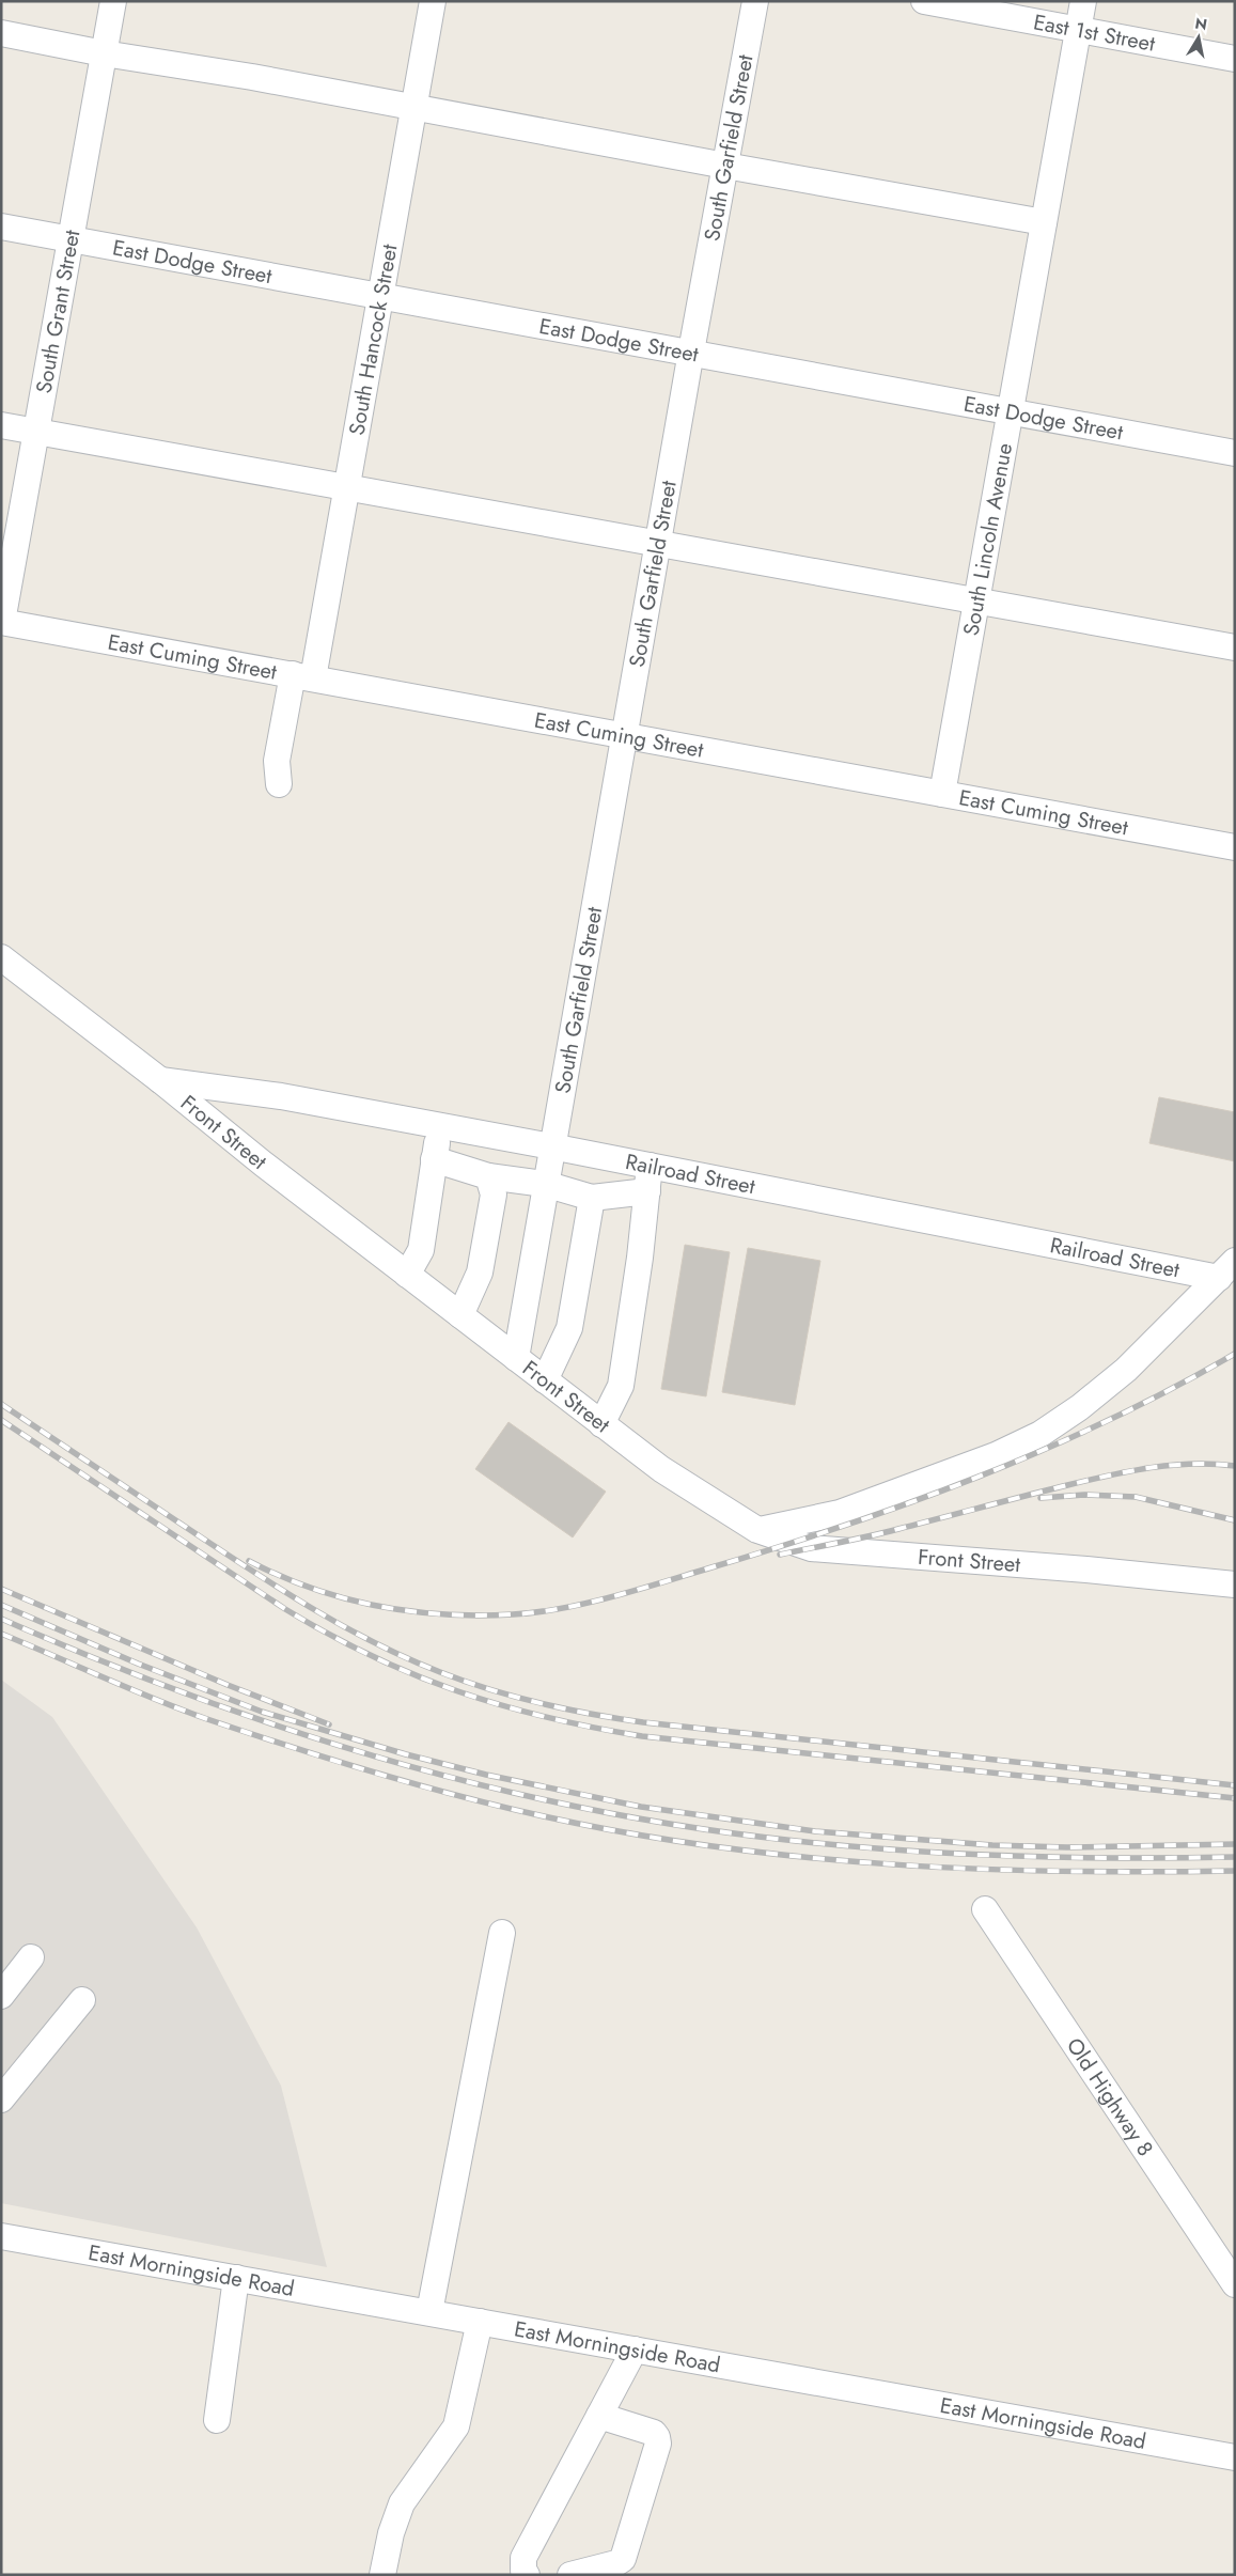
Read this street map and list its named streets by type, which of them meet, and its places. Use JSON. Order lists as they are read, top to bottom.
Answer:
{
  "streets": {
    "street": [
      "East 1st Street",
      "South Garfield Street",
      "East Dodge Street",
      "South Grant Street",
      "South Hancock Street",
      "South Lincoln Avenue",
      "East Cuming Street",
      "Front Street",
      "Railroad Street",
      "Old Highway 8",
      "East Morningside Road"
    ]
  },
  "crossings": [
    ["East 1st Street", "South Lincoln Avenue"],
    ["South Garfield Street", "East Dodge Street"],
    ["South Garfield Street", "East Cuming Street"],
    ["South Garfield Street", "Front Street"],
    ["South Garfield Street", "Railroad Street"],
    ["East Dodge Street", "South Grant Street"],
    ["East Dodge Street", "South Hancock Street"],
    ["East Dodge Street", "South Lincoln Avenue"],
    ["South Grant Street", "East Cuming Street"],
    ["South Hancock Street", "East Cuming Street"],
    ["South Lincoln Avenue", "East Cuming Street"],
    ["Front Street", "Railroad Street"]
  ],
  "north": "top"
}
